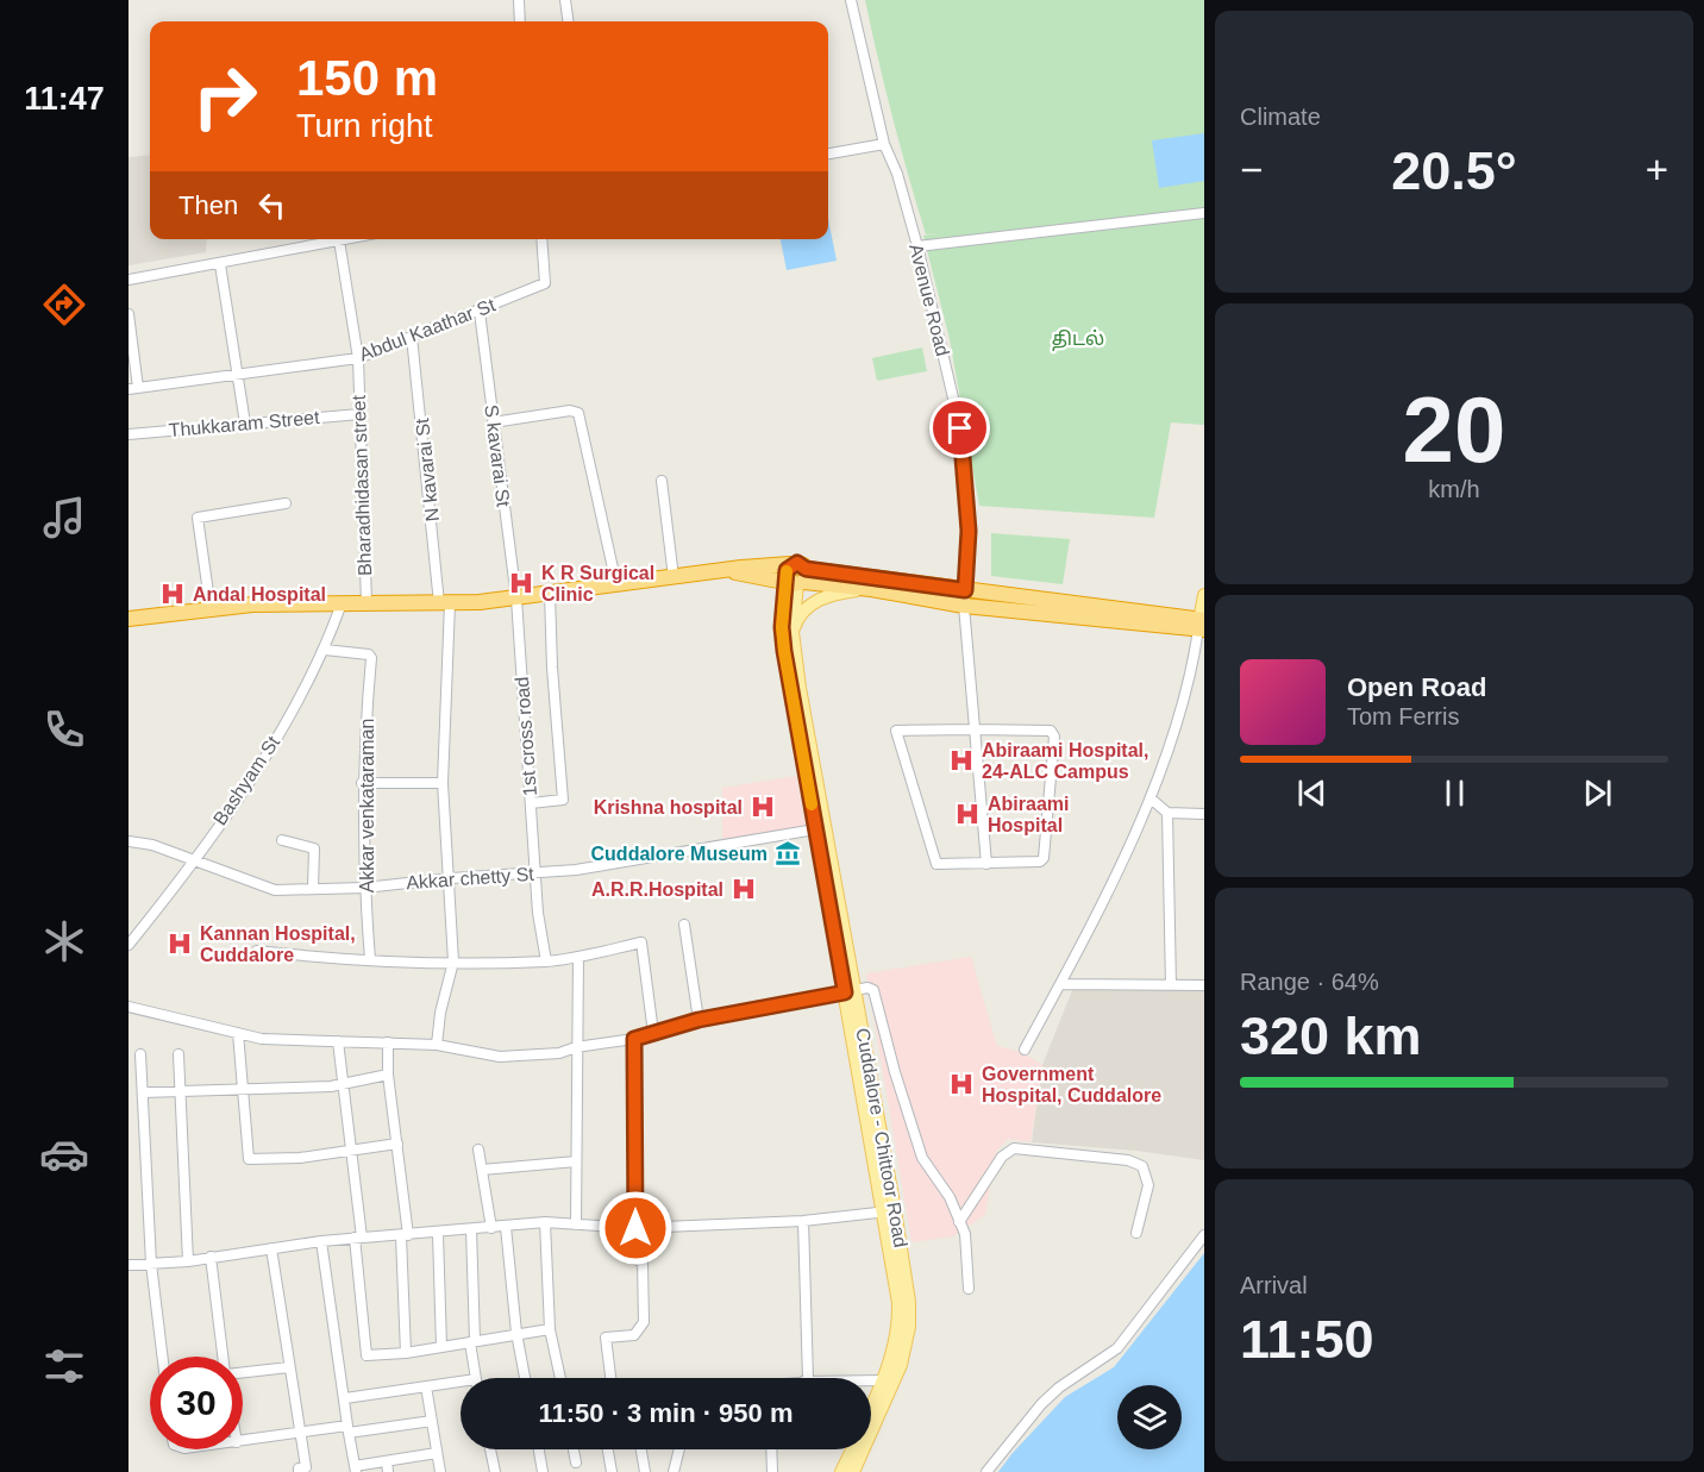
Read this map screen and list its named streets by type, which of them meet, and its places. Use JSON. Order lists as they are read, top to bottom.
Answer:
{
  "streets": {
    "main road": ["Cuddalore - Chittoor Road"],
    "street": [
      "Avenue Road",
      "Abdul Kaathar St",
      "Thukkaram Street",
      "S kavarai St",
      "N kavarai St",
      "Bharadhidasan street",
      "1st cross road",
      "Bashyam St",
      "Akkar venkataraman",
      "Akkar chetty St"
    ]
  },
  "crossings": [
    ["Abdul Kaathar St", "S kavarai St"],
    ["Abdul Kaathar St", "N kavarai St"],
    ["Abdul Kaathar St", "Bharadhidasan street"],
    ["Thukkaram Street", "Bharadhidasan street"],
    ["S kavarai St", "1st cross road"],
    ["N kavarai St", "Akkar chetty St"],
    ["1st cross road", "Akkar chetty St"],
    ["Bashyam St", "Akkar venkataraman"],
    ["Bashyam St", "Akkar chetty St"],
    ["Akkar venkataraman", "Akkar chetty St"],
    ["Akkar chetty St", "Cuddalore - Chittoor Road"]
  ],
  "parks": ["திடல்"],
  "places": {
    "hospital": [
      "K R Surgical Clinic",
      "Andal Hospital",
      "Abiraami Hospital, 24-ALC Campus",
      "Krishna hospital",
      "Abiraami Hospital",
      "A.R.R.Hospital",
      "Kannan Hospital, Cuddalore",
      "Government Hospital, Cuddalore"
    ],
    "museum": ["Cuddalore Museum"]
  },
  "page": {
    "tabs": "11:47",
    "tile": [
      "Climate",
      ["20", "km/h"],
      ["Range · 64%", "320 km"],
      ["Arrival", "11:50"]
    ],
    "turn": ["150 m", "Turn right"],
    "heat": ["−", "20.5°", "+"],
    "then": "Then",
    "song": ["Open Road", "Tom Ferris"],
    "limit": "30",
    "trip": "11:50 · 3 min · 950 m"
  }
}
